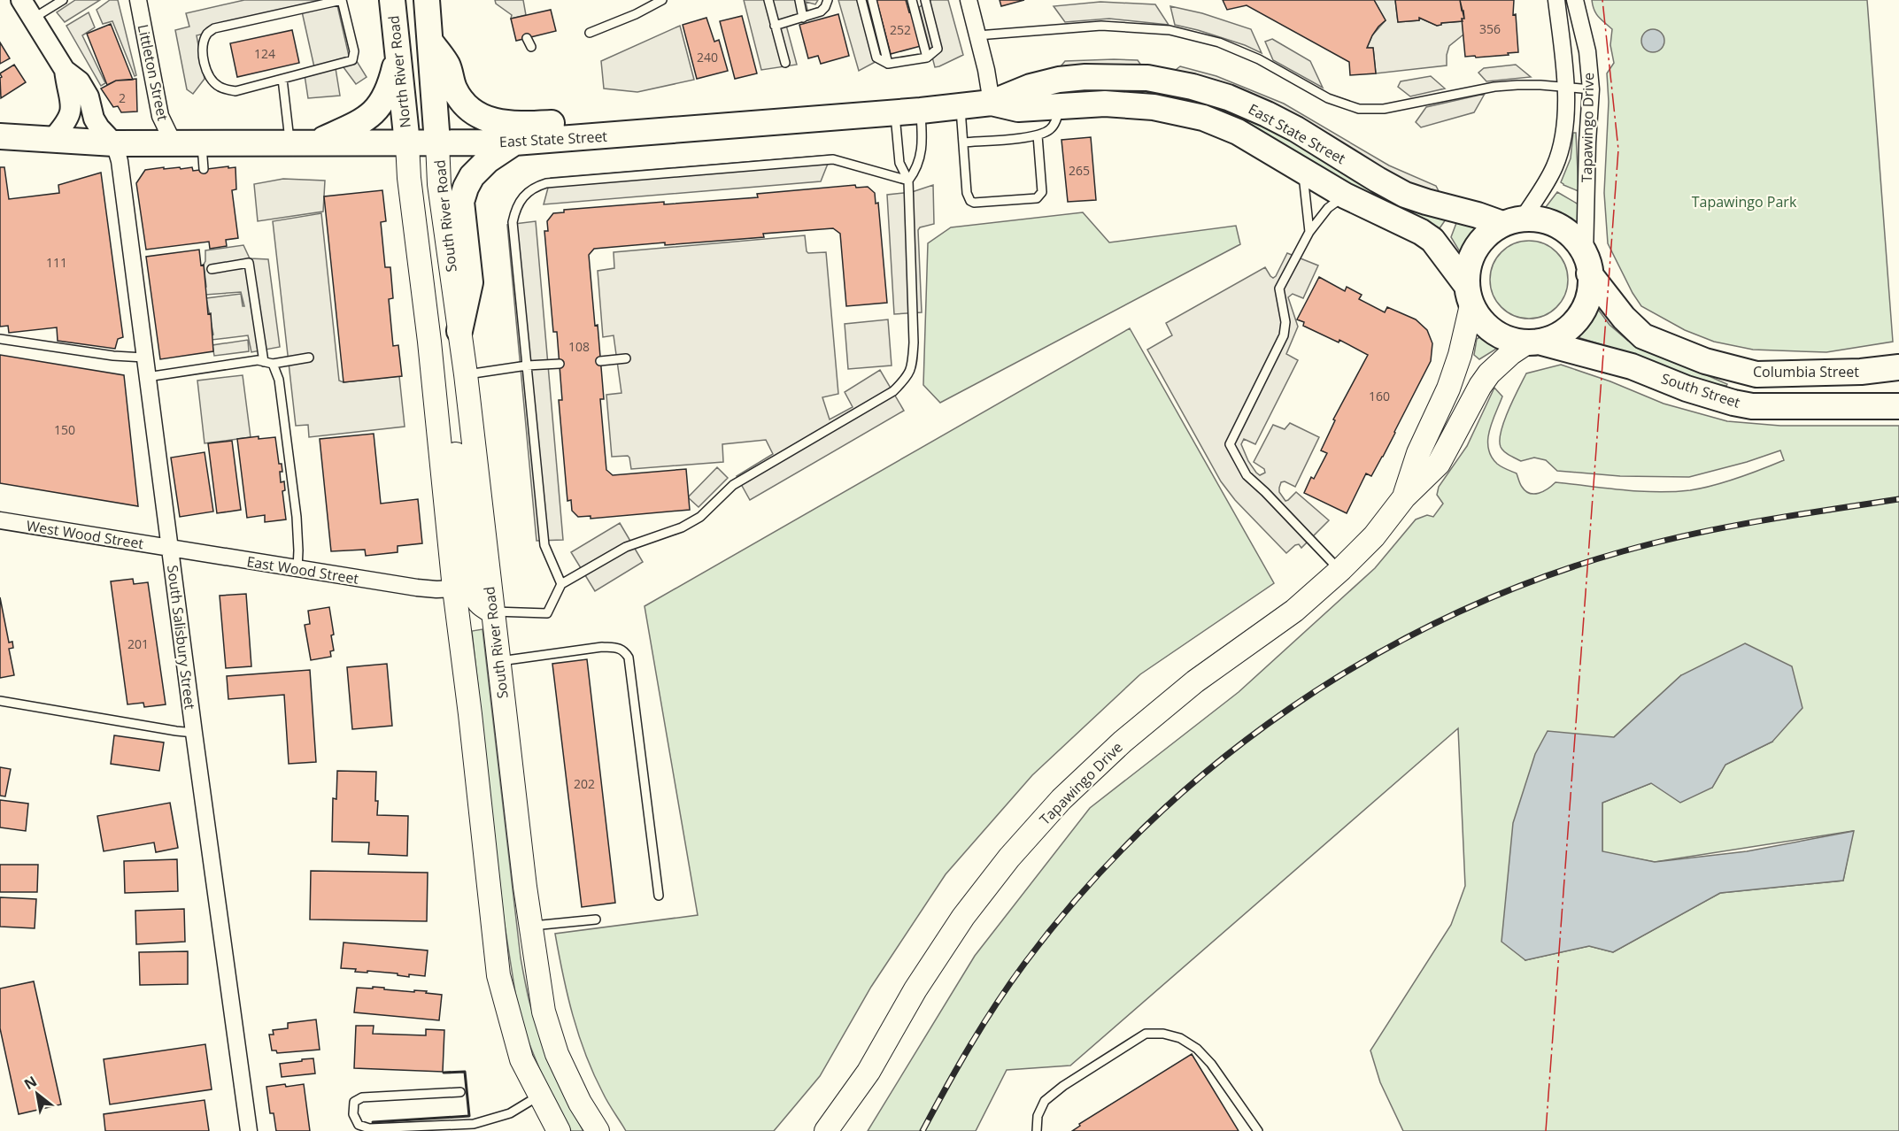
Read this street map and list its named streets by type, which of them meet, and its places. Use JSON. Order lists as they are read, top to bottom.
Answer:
{
  "streets": {
    "main road": [
      "North River Road",
      "Tapawingo Drive",
      "East State Street",
      "South River Road",
      "Columbia Street",
      "South Street"
    ],
    "street": [
      "Littleton Street",
      "West Wood Street",
      "East Wood Street",
      "South Salisbury Street"
    ]
  },
  "crossings": [
    ["North River Road", "East State Street"],
    ["North River Road", "South River Road"],
    ["Littleton Street", "East State Street"],
    ["Tapawingo Drive", "East State Street"],
    ["Tapawingo Drive", "Columbia Street"],
    ["Tapawingo Drive", "South Street"],
    ["East State Street", "South River Road"],
    ["East State Street", "Columbia Street"],
    ["East State Street", "South Street"],
    ["East State Street", "South Salisbury Street"],
    ["South River Road", "East Wood Street"],
    ["Columbia Street", "South Street"],
    ["West Wood Street", "East Wood Street"],
    ["West Wood Street", "South Salisbury Street"],
    ["East Wood Street", "South Salisbury Street"]
  ],
  "parks": ["Tapawingo Park"],
  "house_numbers": [
    "356",
    "252",
    "124",
    "240",
    "2",
    "265",
    "111",
    "108",
    "160",
    "150",
    "201",
    "202"
  ],
  "north": "top left"
}
